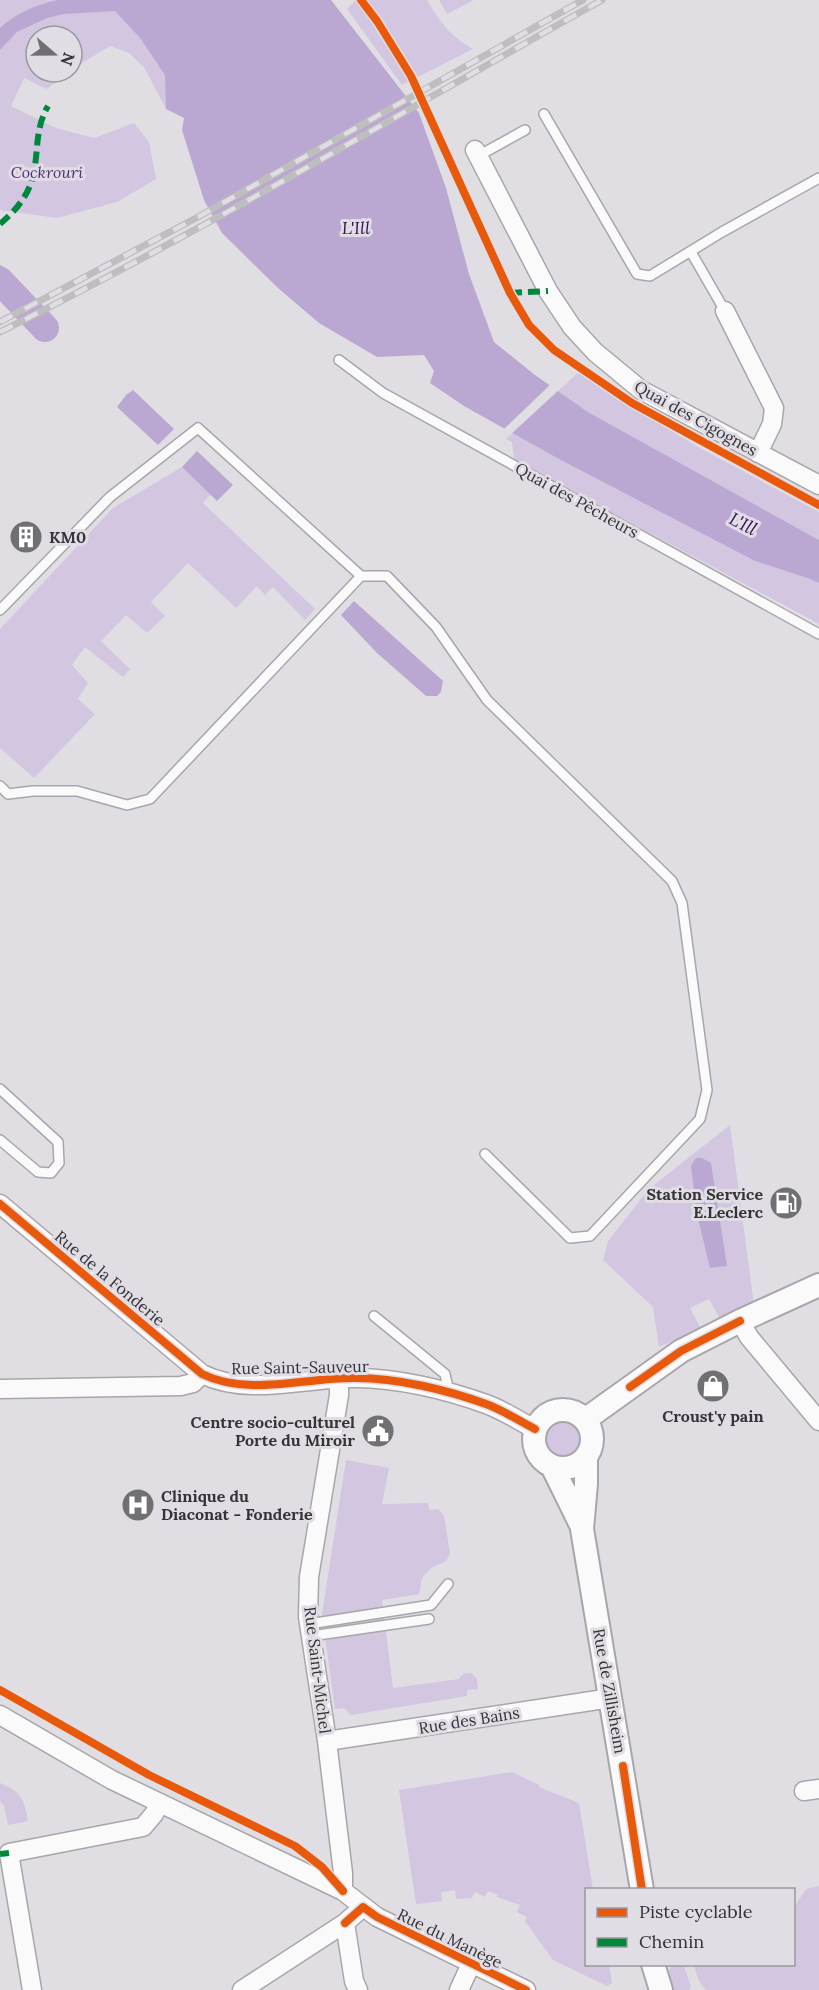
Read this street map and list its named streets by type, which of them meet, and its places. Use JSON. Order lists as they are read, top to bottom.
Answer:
{
  "streets": {
    "street": [
      "Quai des Cigognes",
      "Rue de la Fonderie",
      "Rue Saint-Sauveur",
      "Rue Saint-Michel",
      "Rue de Zillisheim",
      "Rue des Bains",
      "Rue du Manège"
    ],
    "lane": ["Quai des Pêcheurs"]
  },
  "crossings": [
    ["Rue de la Fonderie", "Rue Saint-Sauveur"],
    ["Rue Saint-Sauveur", "Rue Saint-Michel"],
    ["Rue Saint-Sauveur", "Rue de Zillisheim"],
    ["Rue Saint-Michel", "Rue des Bains"],
    ["Rue Saint-Michel", "Rue du Manège"],
    ["Rue de Zillisheim", "Rue des Bains"]
  ],
  "water": ["L'Ill"],
  "parks": ["Cockrouri"],
  "places": {
    "building": ["KM0"],
    "fuel station": ["Station Service E.Leclerc"],
    "shop": ["Croust'y pain"],
    "public building": ["Centre socio-culturel Porte du Miroir"],
    "hospital": ["Clinique du Diaconat - Fonderie"]
  },
  "legend": ["Piste cyclable", "Chemin"],
  "north": "right"
}
